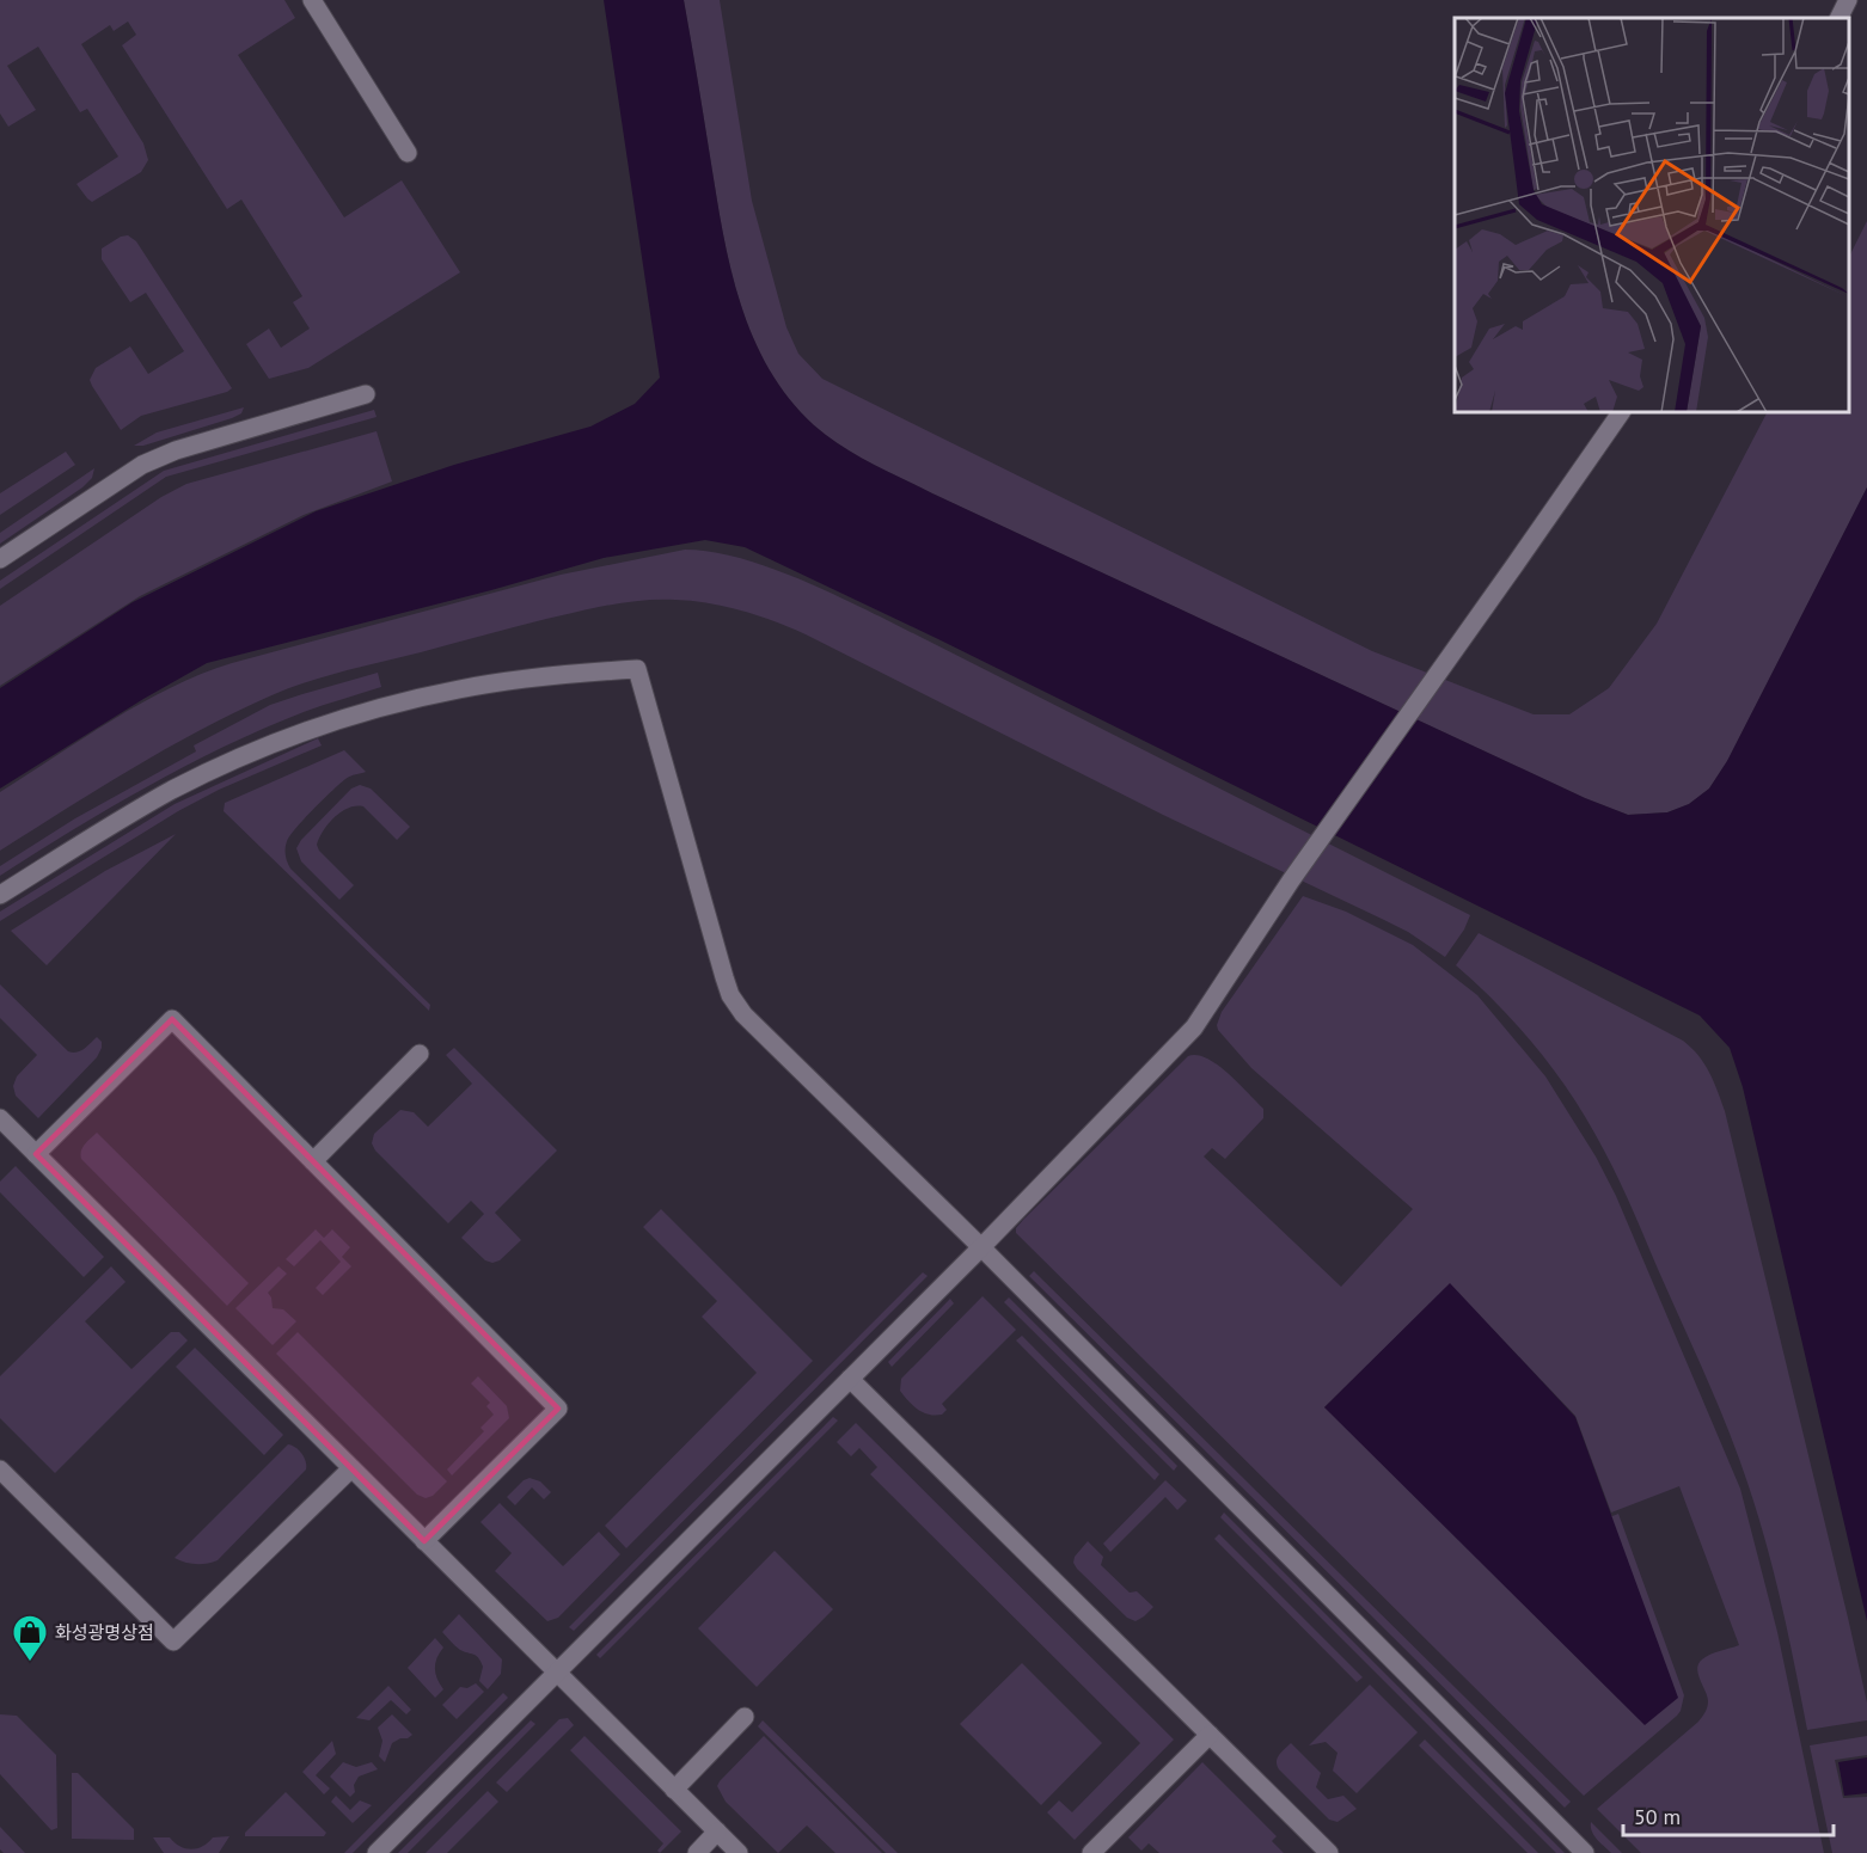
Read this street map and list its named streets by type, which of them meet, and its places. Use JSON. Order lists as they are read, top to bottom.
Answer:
{
  "places": {
    "shop": ["화성광명상점"]
  },
  "scale_bar": "50 m"
}
